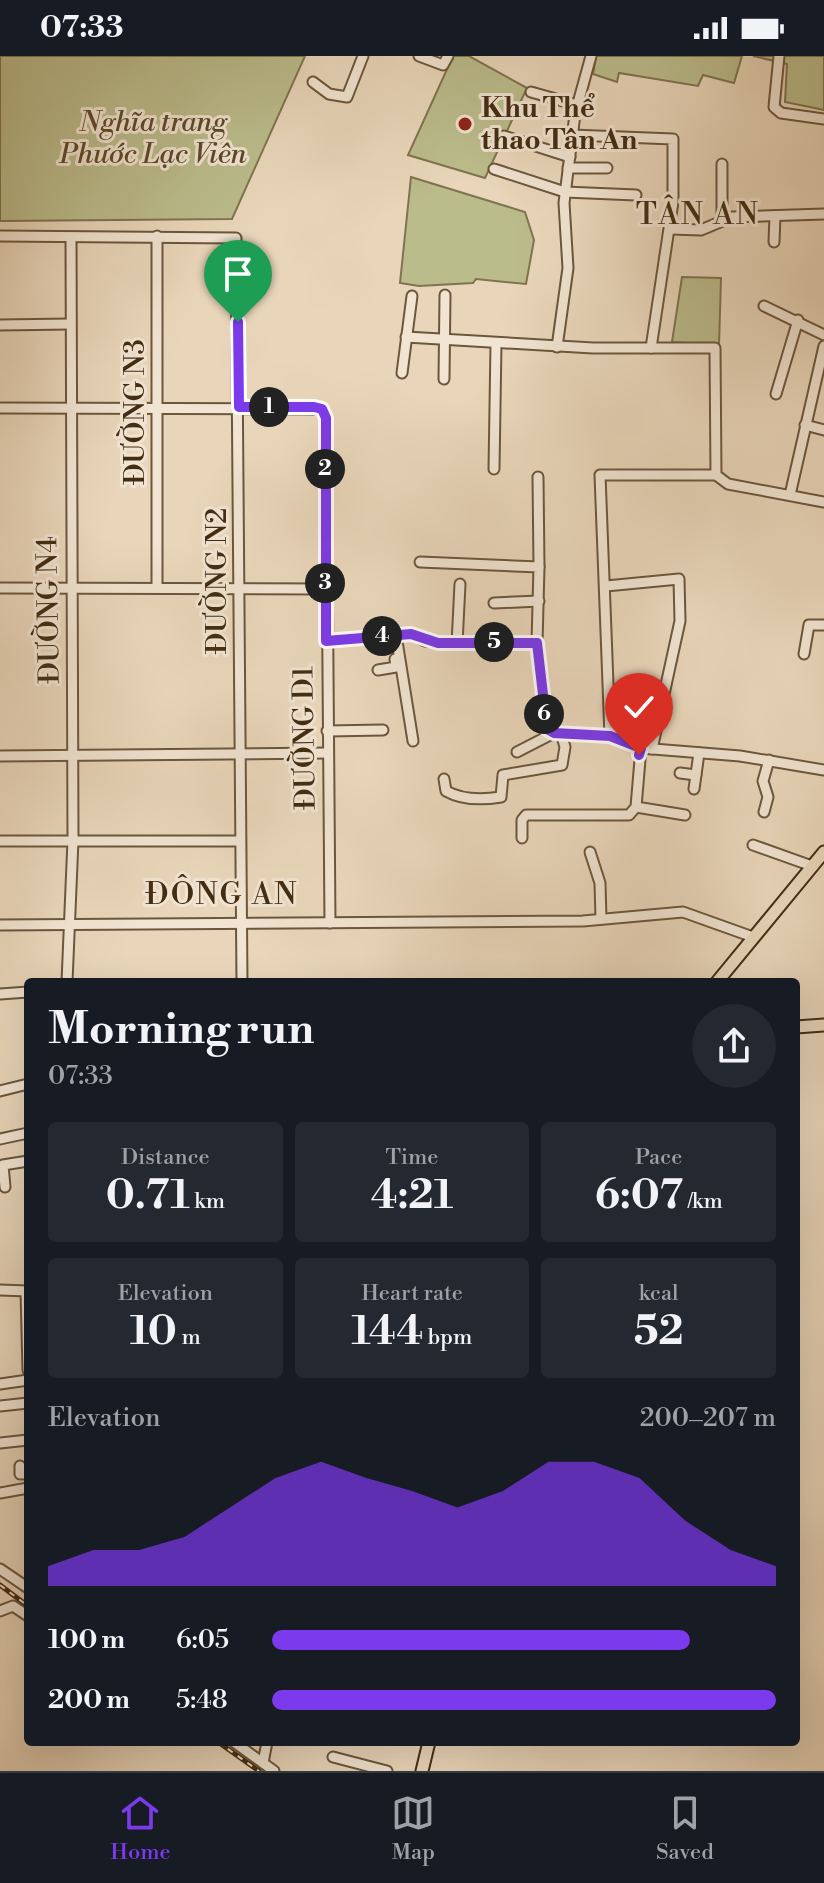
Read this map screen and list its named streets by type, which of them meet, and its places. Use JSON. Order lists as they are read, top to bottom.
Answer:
{
  "streets": {
    "street": [
      "ĐƯỜNG N3",
      "ĐƯỜNG N2",
      "ĐƯỜNG N4",
      "ĐƯỜNG D1"
    ]
  },
  "crossings": [
    ["ĐƯỜNG N3", "ĐƯỜNG N2"],
    ["ĐƯỜNG N2", "ĐƯỜNG D1"]
  ],
  "districts": ["TÂN AN", "ĐÔNG AN"],
  "parks": ["Nghĩa trang Phước Lạc Viên"],
  "places": ["Khu Thể thao Tân An"],
  "page": {
    "status": "07:33",
    "pins": [
      "1",
      "2",
      "3",
      "4",
      "5",
      "6"
    ],
    "heading": ["Morning run", "07:33"],
    "stats": [
      ["Distance", "0.71 km"],
      ["Time", "4:21"],
      ["Pace", "6:07 /km"],
      ["Elevation", "10 m"],
      ["Heart rate", "144 bpm"],
      ["kcal", "52"]
    ],
    "chart": ["Elevation", "200–207 m"],
    "list": [
      {
        "name": "100 m",
        "note": "6:05"
      },
      {
        "name": "200 m",
        "note": "5:48"
      }
    ],
    "tabs": ["Home", "Map", "Saved"]
  }
}
